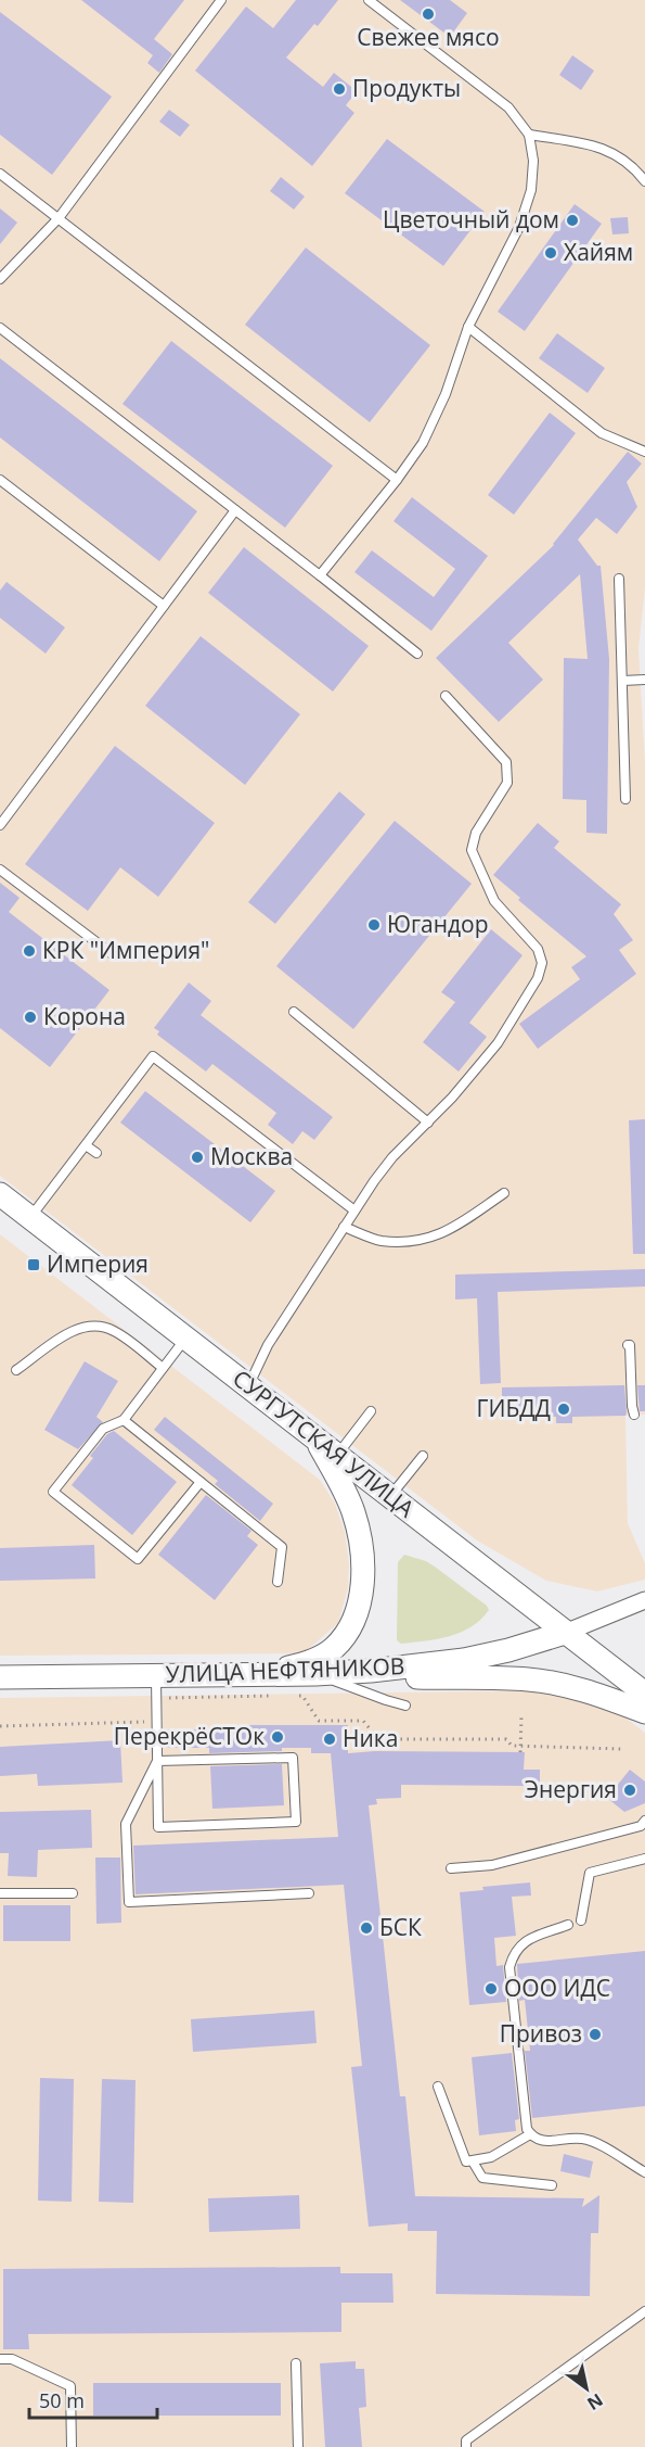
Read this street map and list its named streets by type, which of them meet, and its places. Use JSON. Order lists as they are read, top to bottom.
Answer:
{
  "streets": {
    "main road": ["СУРГУТСКАЯ УЛИЦА", "УЛИЦА НЕФТЯНИКОВ"]
  },
  "crossings": [
    ["СУРГУТСКАЯ УЛИЦА", "УЛИЦА НЕФТЯНИКОВ"]
  ],
  "places": {
    "other": [
      "Свежее мясо",
      "Продукты",
      "Цветочный дом",
      "Хайям",
      "Югандор",
      "КРК \"Империя\"",
      "Корона",
      "Москва",
      "ГИБДД",
      "ПерекрёСТОк",
      "Ника",
      "Энергия",
      "БСК",
      "ООО ИДС",
      "Привоз"
    ],
    "transit": ["Империя"]
  },
  "scale_bar": "50 m",
  "north": "bottom right"
}
